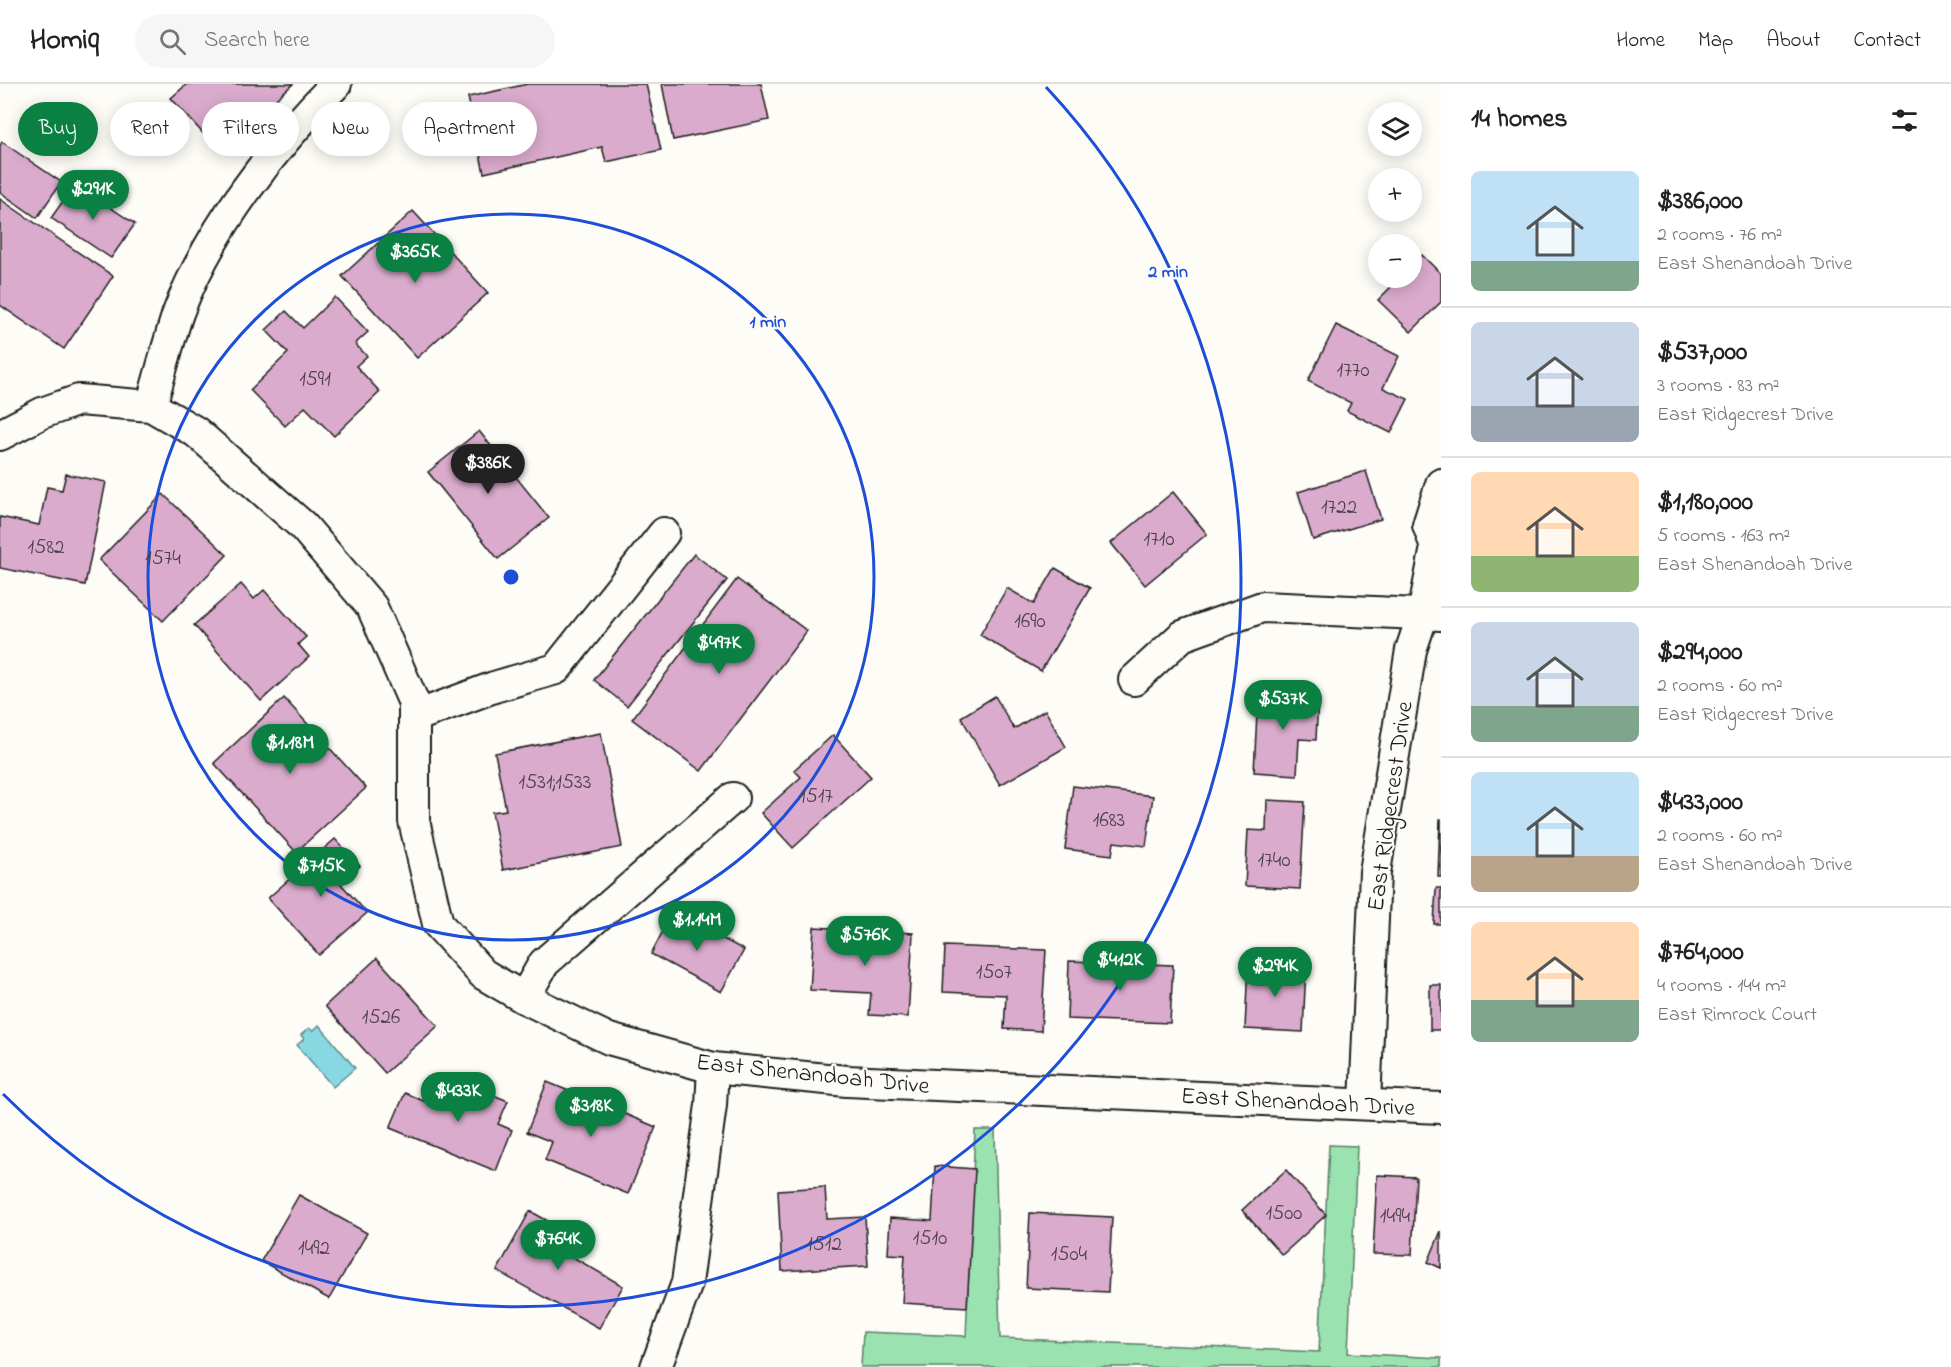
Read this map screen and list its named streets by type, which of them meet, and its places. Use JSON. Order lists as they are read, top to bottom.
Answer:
{
  "streets": {
    "street": ["East Ridgecrest Drive", "East Shenandoah Drive"]
  },
  "crossings": [
    ["East Ridgecrest Drive", "East Shenandoah Drive"]
  ],
  "house_numbers": [
    "1770",
    "1591",
    "1722",
    "1710",
    "1582",
    "1574",
    "1690",
    "1531;1533",
    "1517",
    "1683",
    "1740",
    "1507",
    "1526",
    "1500",
    "1494",
    "1510",
    "1512",
    "1492",
    "1504"
  ],
  "page": {
    "header": "Homiq",
    "search": "Search here",
    "nav": [
      "Home",
      "Map",
      "About",
      "Contact"
    ],
    "heading": "14 homes",
    "map_buttons": ["+", "−"],
    "chip": [
      "Buy",
      "Rent",
      "Filters",
      "New",
      "Apartment"
    ],
    "list": [
      {
        "name": "$386,000",
        "note": "2 rooms · 76 m² · East Shenandoah Drive"
      },
      {
        "name": "$537,000",
        "note": "3 rooms · 83 m² · East Ridgecrest Drive"
      },
      {
        "name": "$1,180,000",
        "note": "5 rooms · 163 m² · East Shenandoah Drive"
      },
      {
        "name": "$294,000",
        "note": "2 rooms · 60 m² · East Ridgecrest Drive"
      },
      {
        "name": "$433,000",
        "note": "2 rooms · 60 m² · East Shenandoah Drive"
      },
      {
        "name": "$764,000",
        "note": "4 rooms · 144 m² · East Rimrock Court"
      }
    ],
    "price": [
      "$291K",
      "$365K",
      "$386K",
      "$497K",
      "$537K",
      "$1.18M",
      "$715K",
      "$1.14M",
      "$576K",
      "$412K",
      "$294K",
      "$433K",
      "$318K",
      "$764K"
    ]
  },
  "rings": ["2 min", "1 min"]
}
